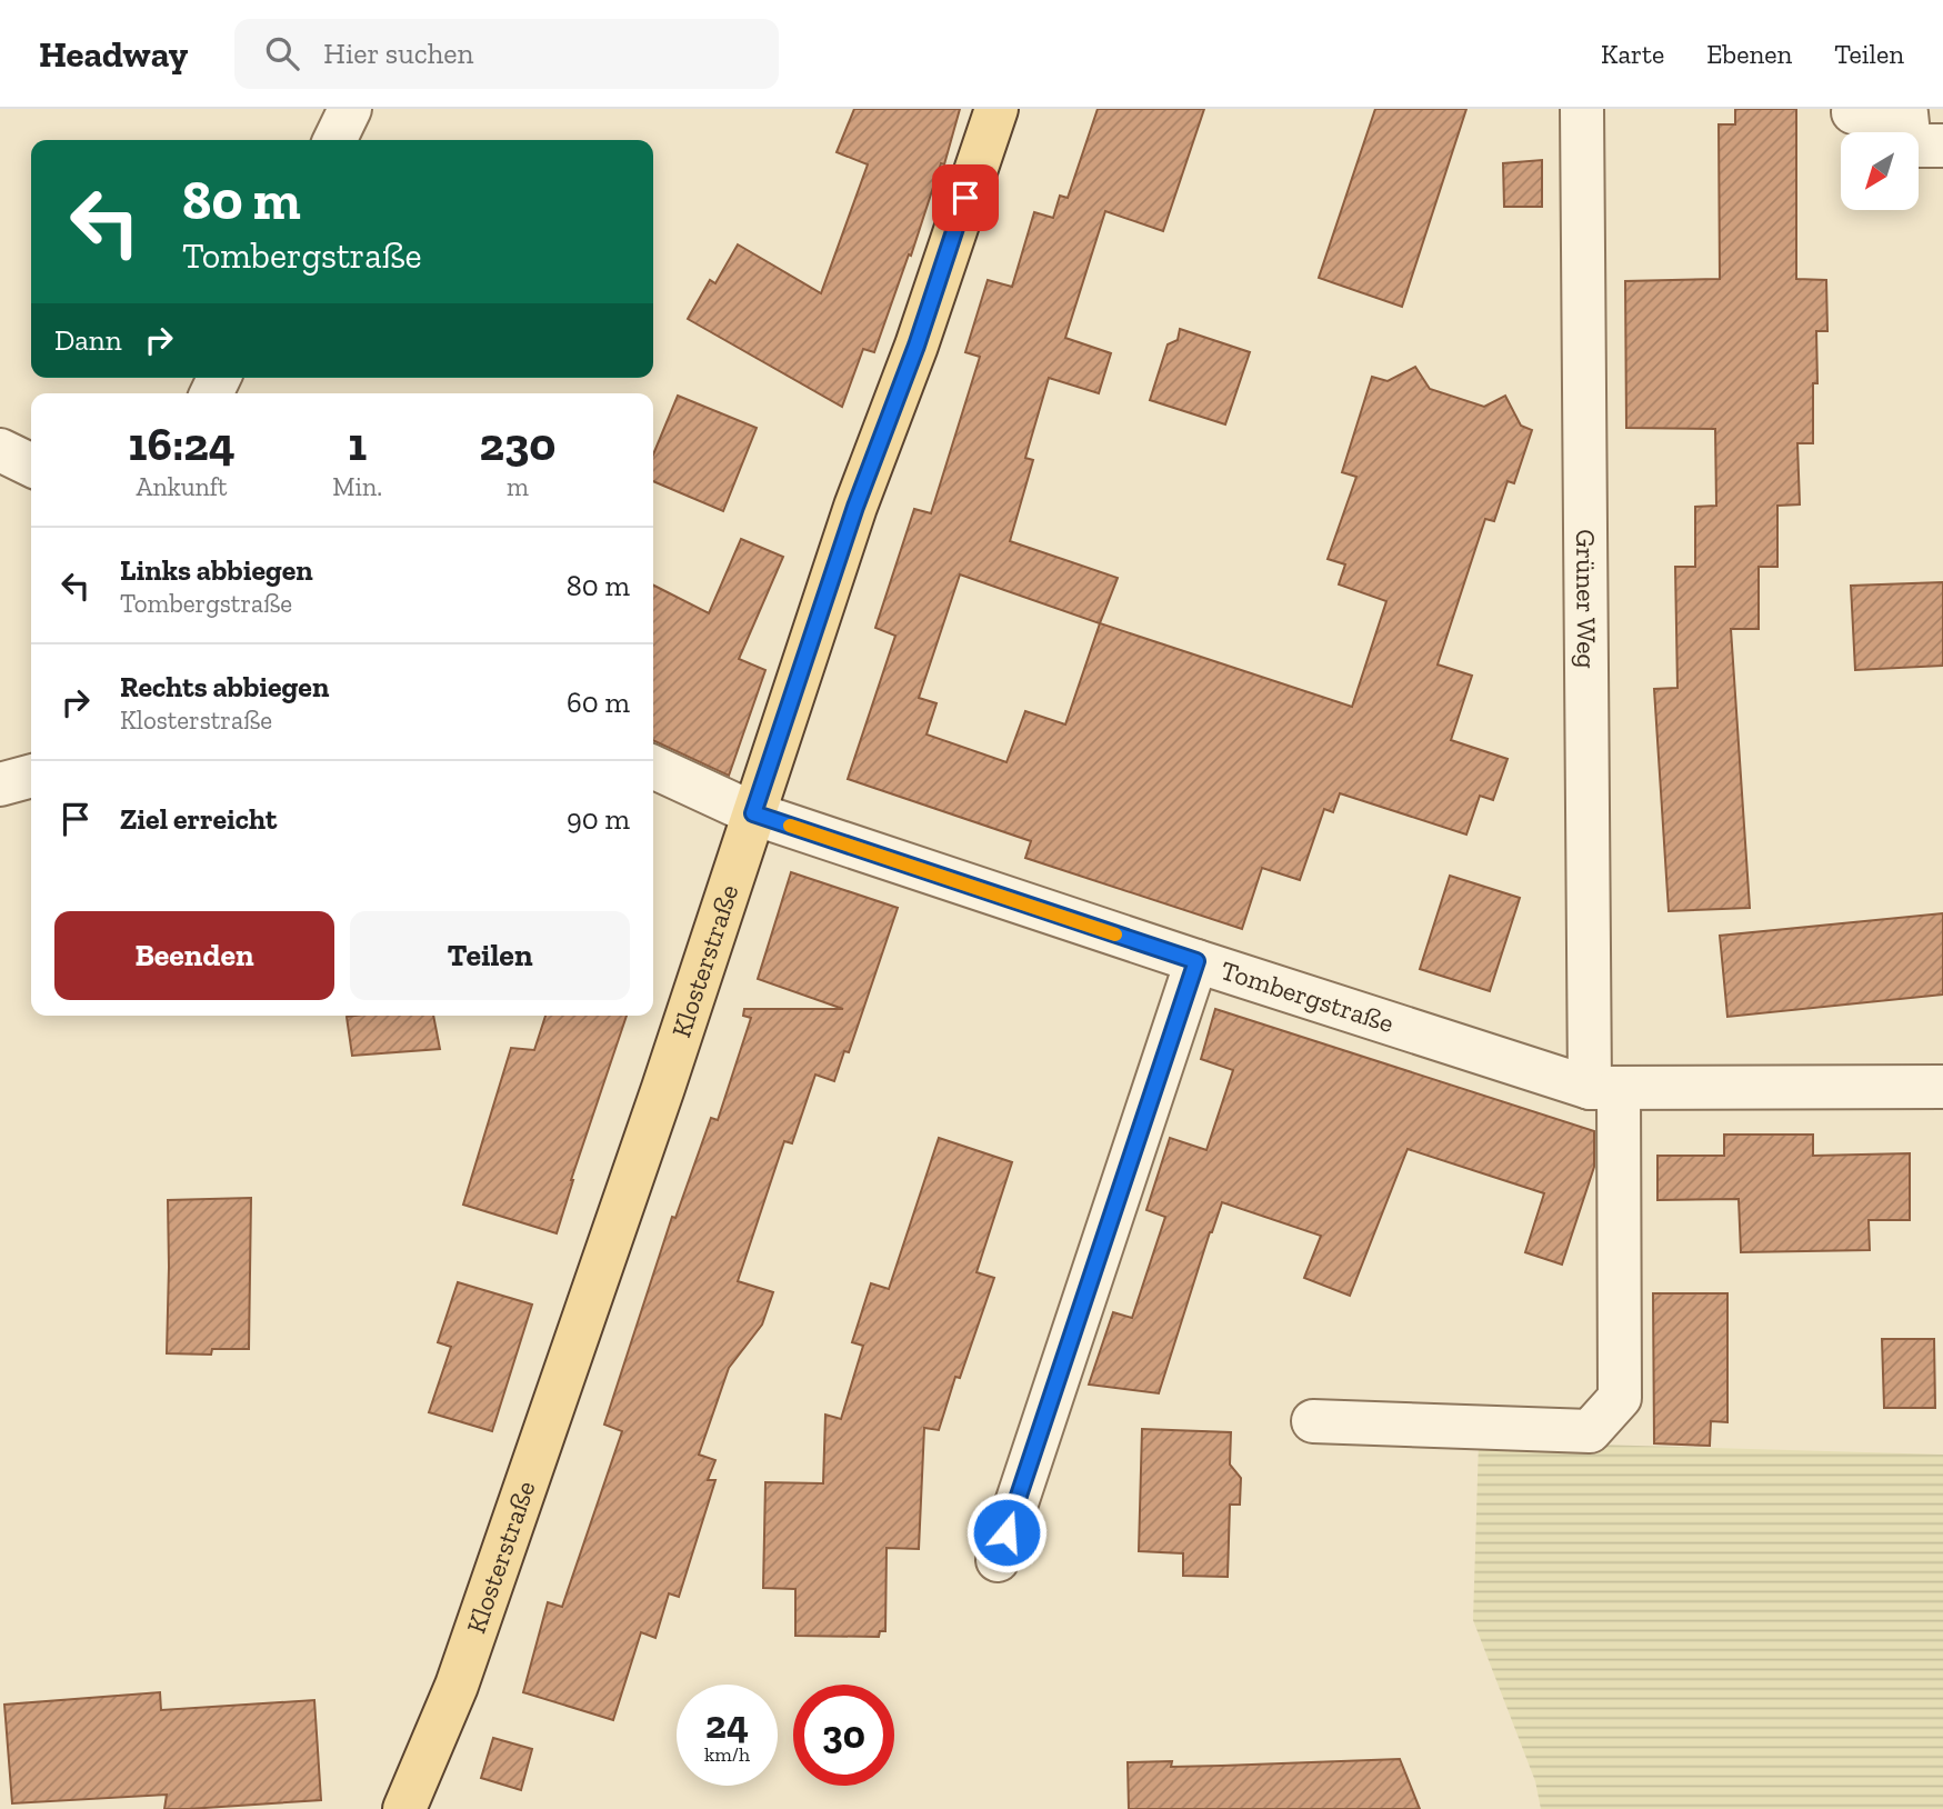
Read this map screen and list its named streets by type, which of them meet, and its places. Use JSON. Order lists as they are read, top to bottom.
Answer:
{
  "streets": {
    "main road": ["Klosterstraße"],
    "street": ["Grüner Weg", "Tombergstraße"]
  },
  "crossings": [
    ["Grüner Weg", "Tombergstraße"],
    ["Klosterstraße", "Tombergstraße"]
  ],
  "north": "bottom left",
  "page": {
    "header": "Headway",
    "search": "Hier suchen",
    "nav": ["Karte", "Ebenen", "Teilen"],
    "turn": ["80 m", "Tombergstraße"],
    "then": "Dann",
    "eta": [
      "16:24",
      "Ankunft",
      "1",
      "Min.",
      "230",
      "m"
    ],
    "list": [
      {
        "name": "Links abbiegen",
        "note": "Tombergstraße",
        "value": "80 m"
      },
      {
        "name": "Rechts abbiegen",
        "note": "Klosterstraße",
        "value": "60 m"
      },
      {
        "name": "Ziel erreicht",
        "value": "90 m"
      }
    ],
    "buttons": ["Beenden", "Teilen"],
    "speed": "24 km/h",
    "limit": "30"
  }
}
